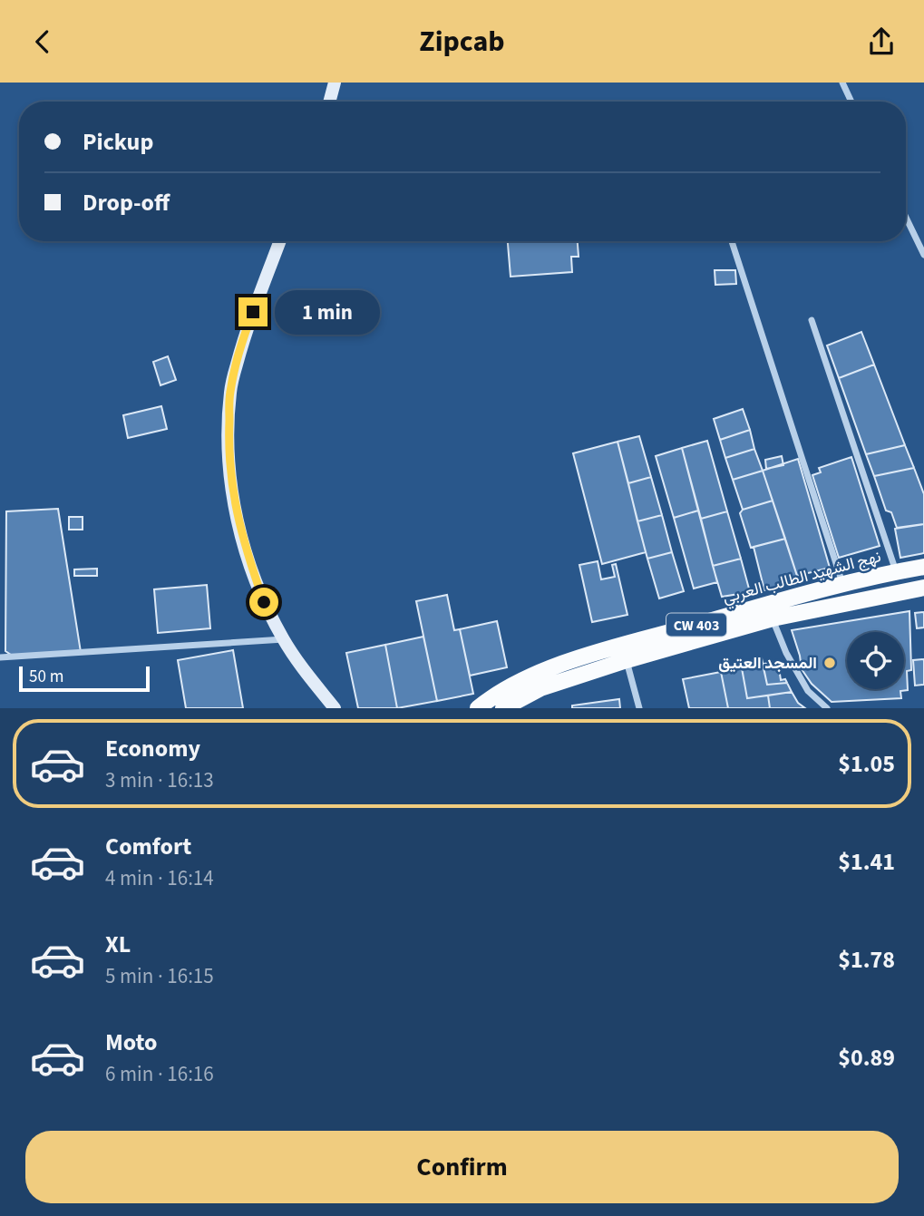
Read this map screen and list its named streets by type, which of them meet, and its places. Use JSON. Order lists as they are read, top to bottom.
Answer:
{
  "streets": {
    "main road": ["نهج الشهيد الطالب العربي", "CW 403"]
  },
  "places": ["المسجد العتيق"],
  "scale_bar": "50 m",
  "page": {
    "header": "Zipcab",
    "banner": ["Pickup", "Drop-off"],
    "bubble": "1 min",
    "scale": "50 m",
    "list": [
      {
        "name": "Economy",
        "note": "3 min · 16:13",
        "value": "$1.05"
      },
      {
        "name": "Comfort",
        "note": "4 min · 16:14",
        "value": "$1.41"
      },
      {
        "name": "XL",
        "note": "5 min · 16:15",
        "value": "$1.78"
      },
      {
        "name": "Moto",
        "note": "6 min · 16:16",
        "value": "$0.89"
      }
    ],
    "buttons": "Confirm"
  }
}
